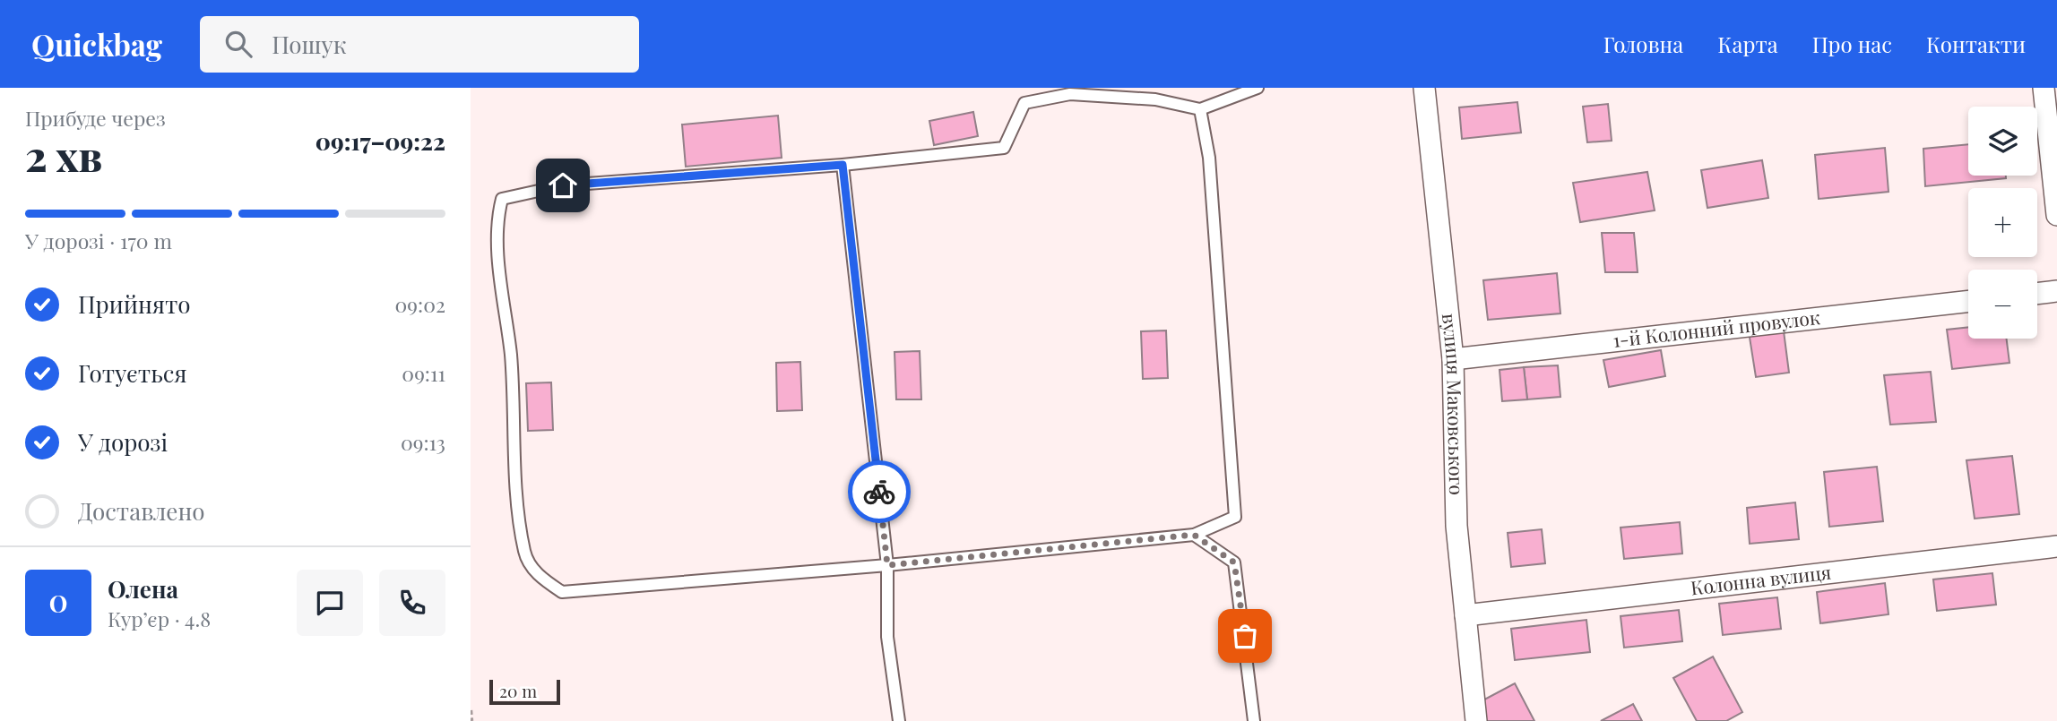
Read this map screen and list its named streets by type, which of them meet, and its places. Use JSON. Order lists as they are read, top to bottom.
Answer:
{
  "streets": {
    "street": ["1-й Колонний провулок", "вулиця Маковського", "Колонна вулиця"]
  },
  "crossings": [
    ["1-й Колонний провулок", "вулиця Маковського"],
    ["вулиця Маковського", "Колонна вулиця"]
  ],
  "scale_bar": "20 m",
  "page": {
    "header": "Quickbag",
    "search": "Пошук",
    "nav": [
      "Головна",
      "Карта",
      "Про нас",
      "Контакти"
    ],
    "heading": ["2 хв", "Прибуде через", "09:17–09:22"],
    "panel": ["Олена", "Кур’єр · 4.8"],
    "map_buttons": ["+", "−"],
    "bar": "У дорозі · 170 m",
    "list": [
      ["Прийнято", "09:02"],
      ["Готується", "09:11"],
      ["У дорозі", "09:13"],
      "Доставлено"
    ],
    "round": "О",
    "scale": "20 m"
  }
}
